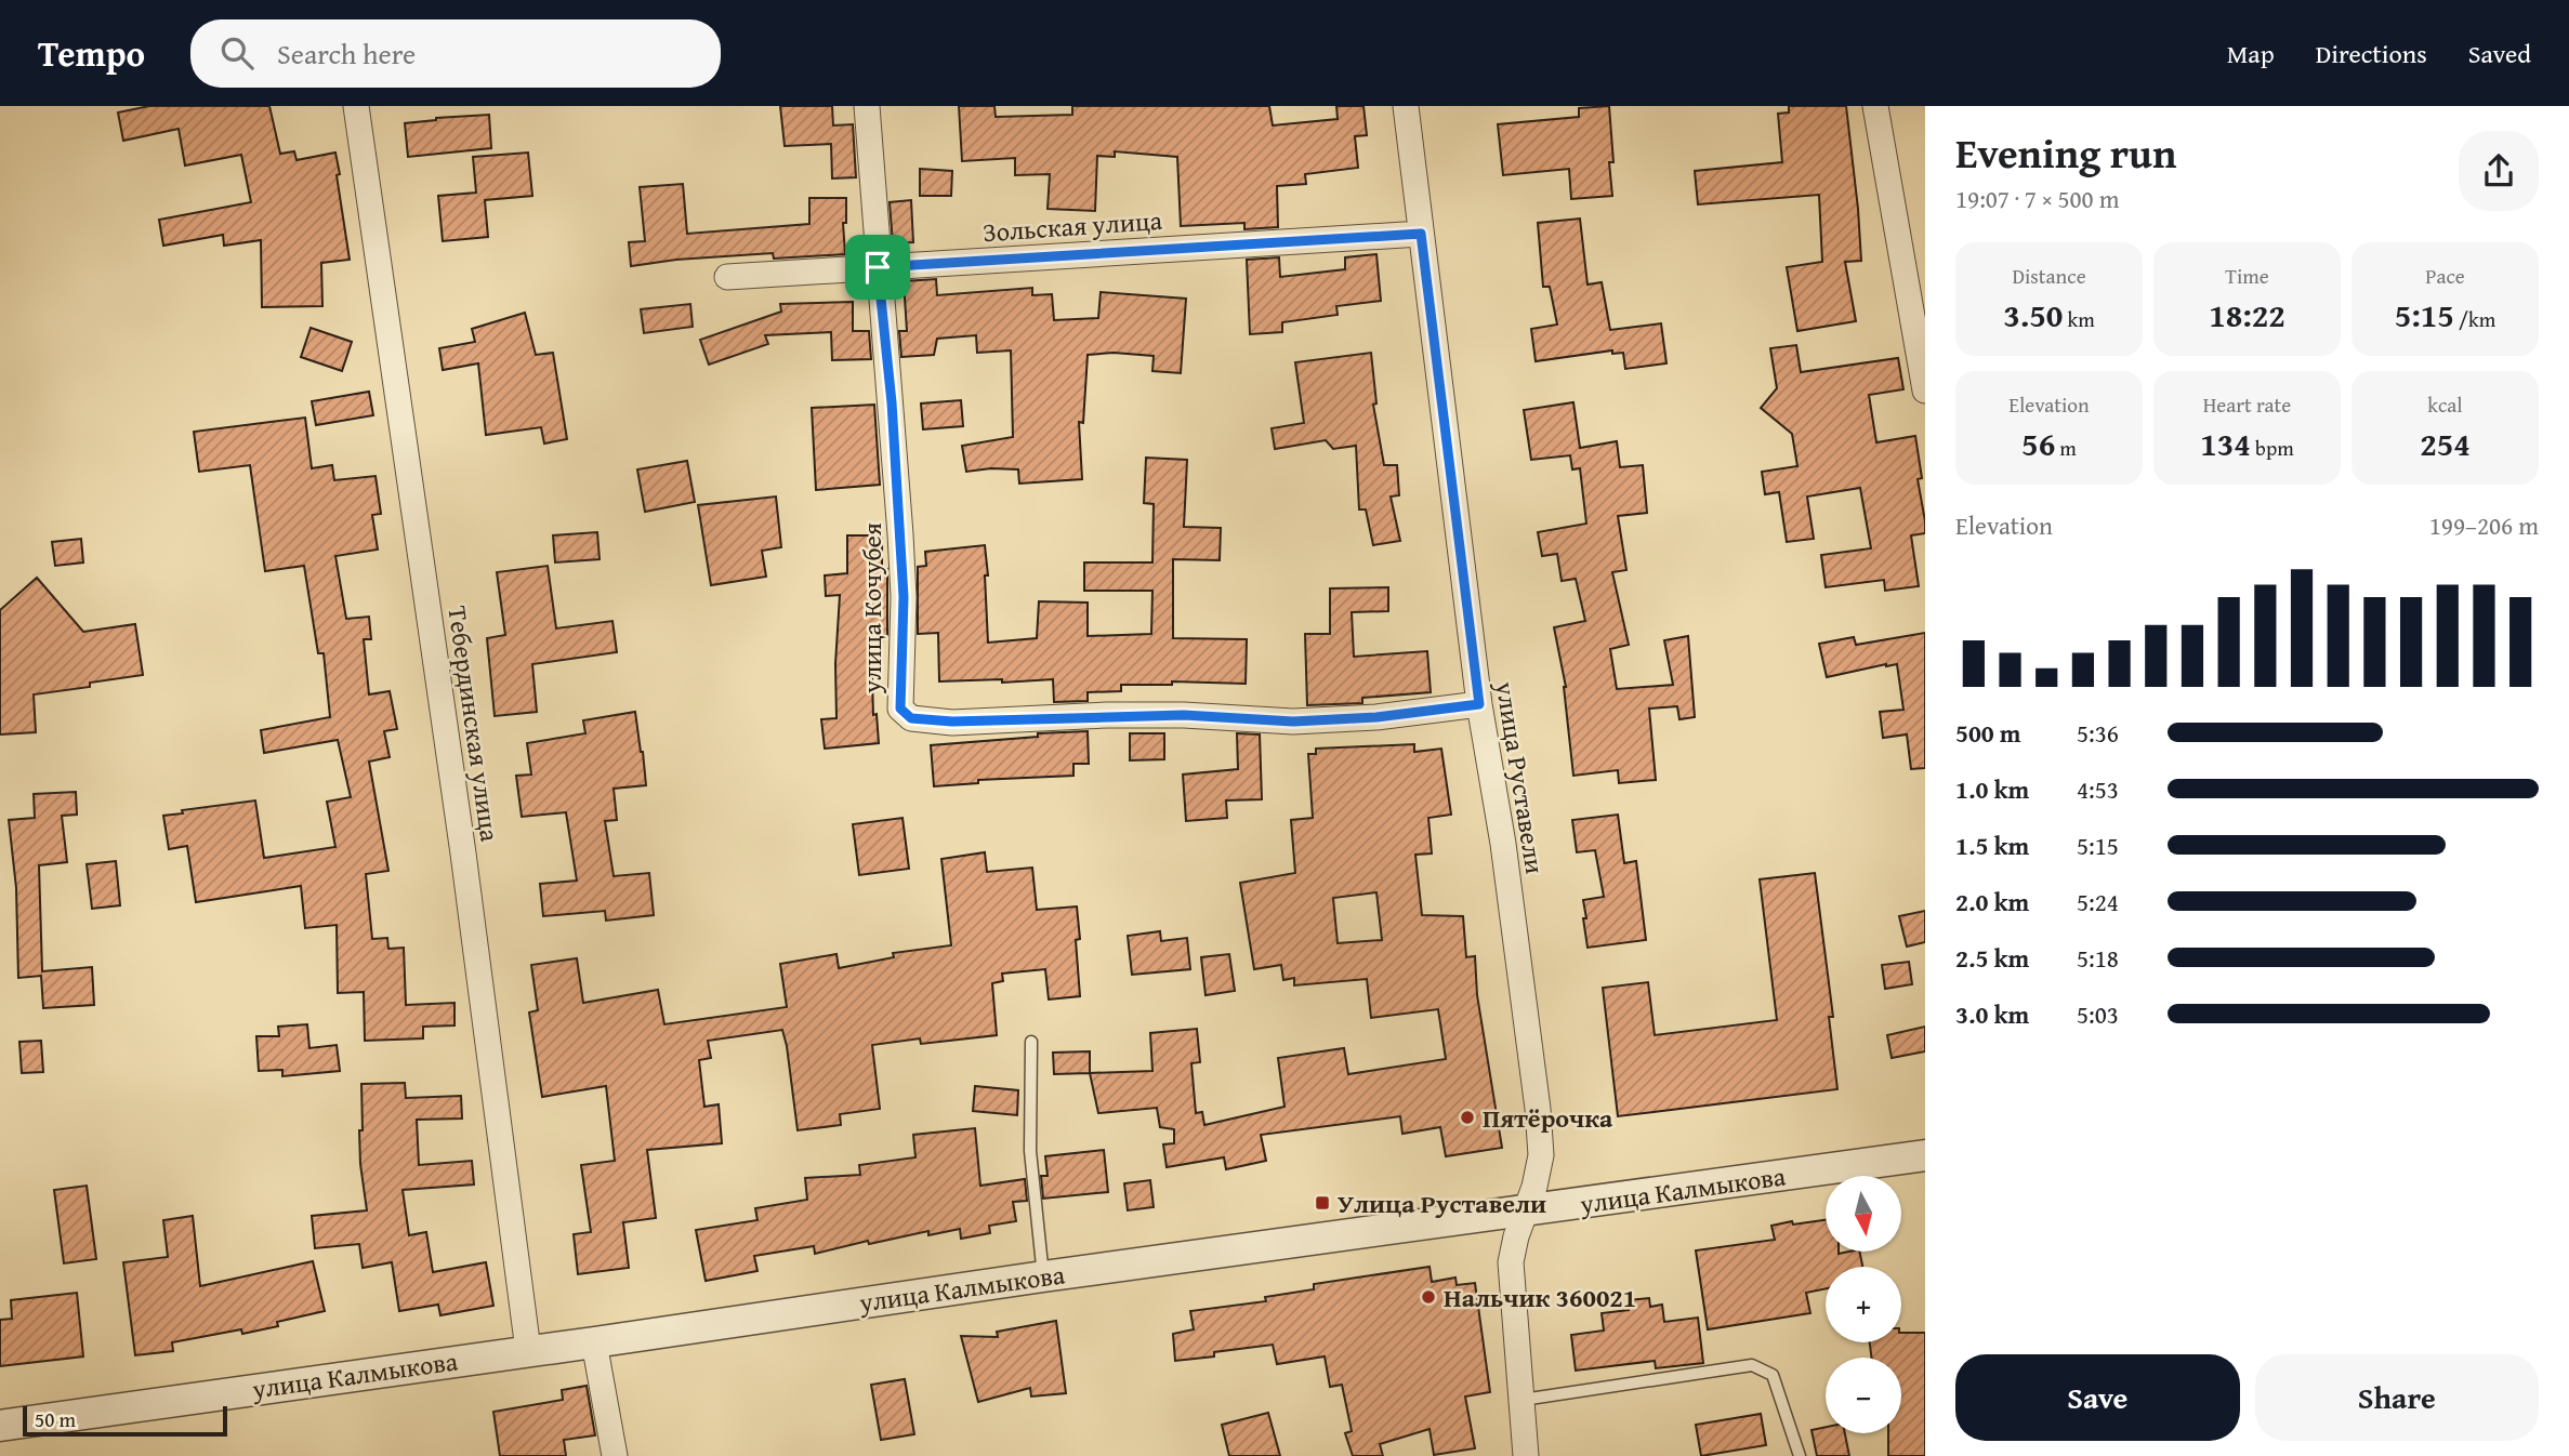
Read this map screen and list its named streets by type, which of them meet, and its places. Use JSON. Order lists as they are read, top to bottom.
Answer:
{
  "streets": {
    "street": [
      "Зольская улица",
      "улица Кочубея",
      "Тебердинская улица",
      "улица Руставели",
      "улица Калмыкова"
    ]
  },
  "crossings": [
    ["Зольская улица", "улица Кочубея"],
    ["Зольская улица", "улица Руставели"],
    ["улица Кочубея", "улица Руставели"],
    ["Тебердинская улица", "улица Калмыкова"],
    ["улица Руставели", "улица Калмыкова"]
  ],
  "places": {
    "other": ["Пятёрочка", "Нальчик 360021"],
    "transit": ["Улица Руставели"]
  },
  "scale_bar": "50 m",
  "north": "bottom",
  "page": {
    "header": "Tempo",
    "search": "Search here",
    "nav": ["Map", "Directions", "Saved"],
    "heading": ["Evening run", "19:07 · 7 × 500 m"],
    "stats": [
      ["Distance", "3.50 km"],
      ["Time", "18:22"],
      ["Pace", "5:15 /km"],
      ["Elevation", "56 m"],
      ["Heart rate", "134 bpm"],
      ["kcal", "254"]
    ],
    "chart": ["Elevation", "199–206 m"],
    "list": [
      {
        "name": "500 m",
        "note": "5:36"
      },
      {
        "name": "1.0 km",
        "note": "4:53"
      },
      {
        "name": "1.5 km",
        "note": "5:15"
      },
      {
        "name": "2.0 km",
        "note": "5:24"
      },
      {
        "name": "2.5 km",
        "note": "5:18"
      },
      {
        "name": "3.0 km",
        "note": "5:03"
      }
    ],
    "map_buttons": ["+", "−"],
    "buttons": ["Save", "Share"],
    "scale": "50 m"
  }
}
